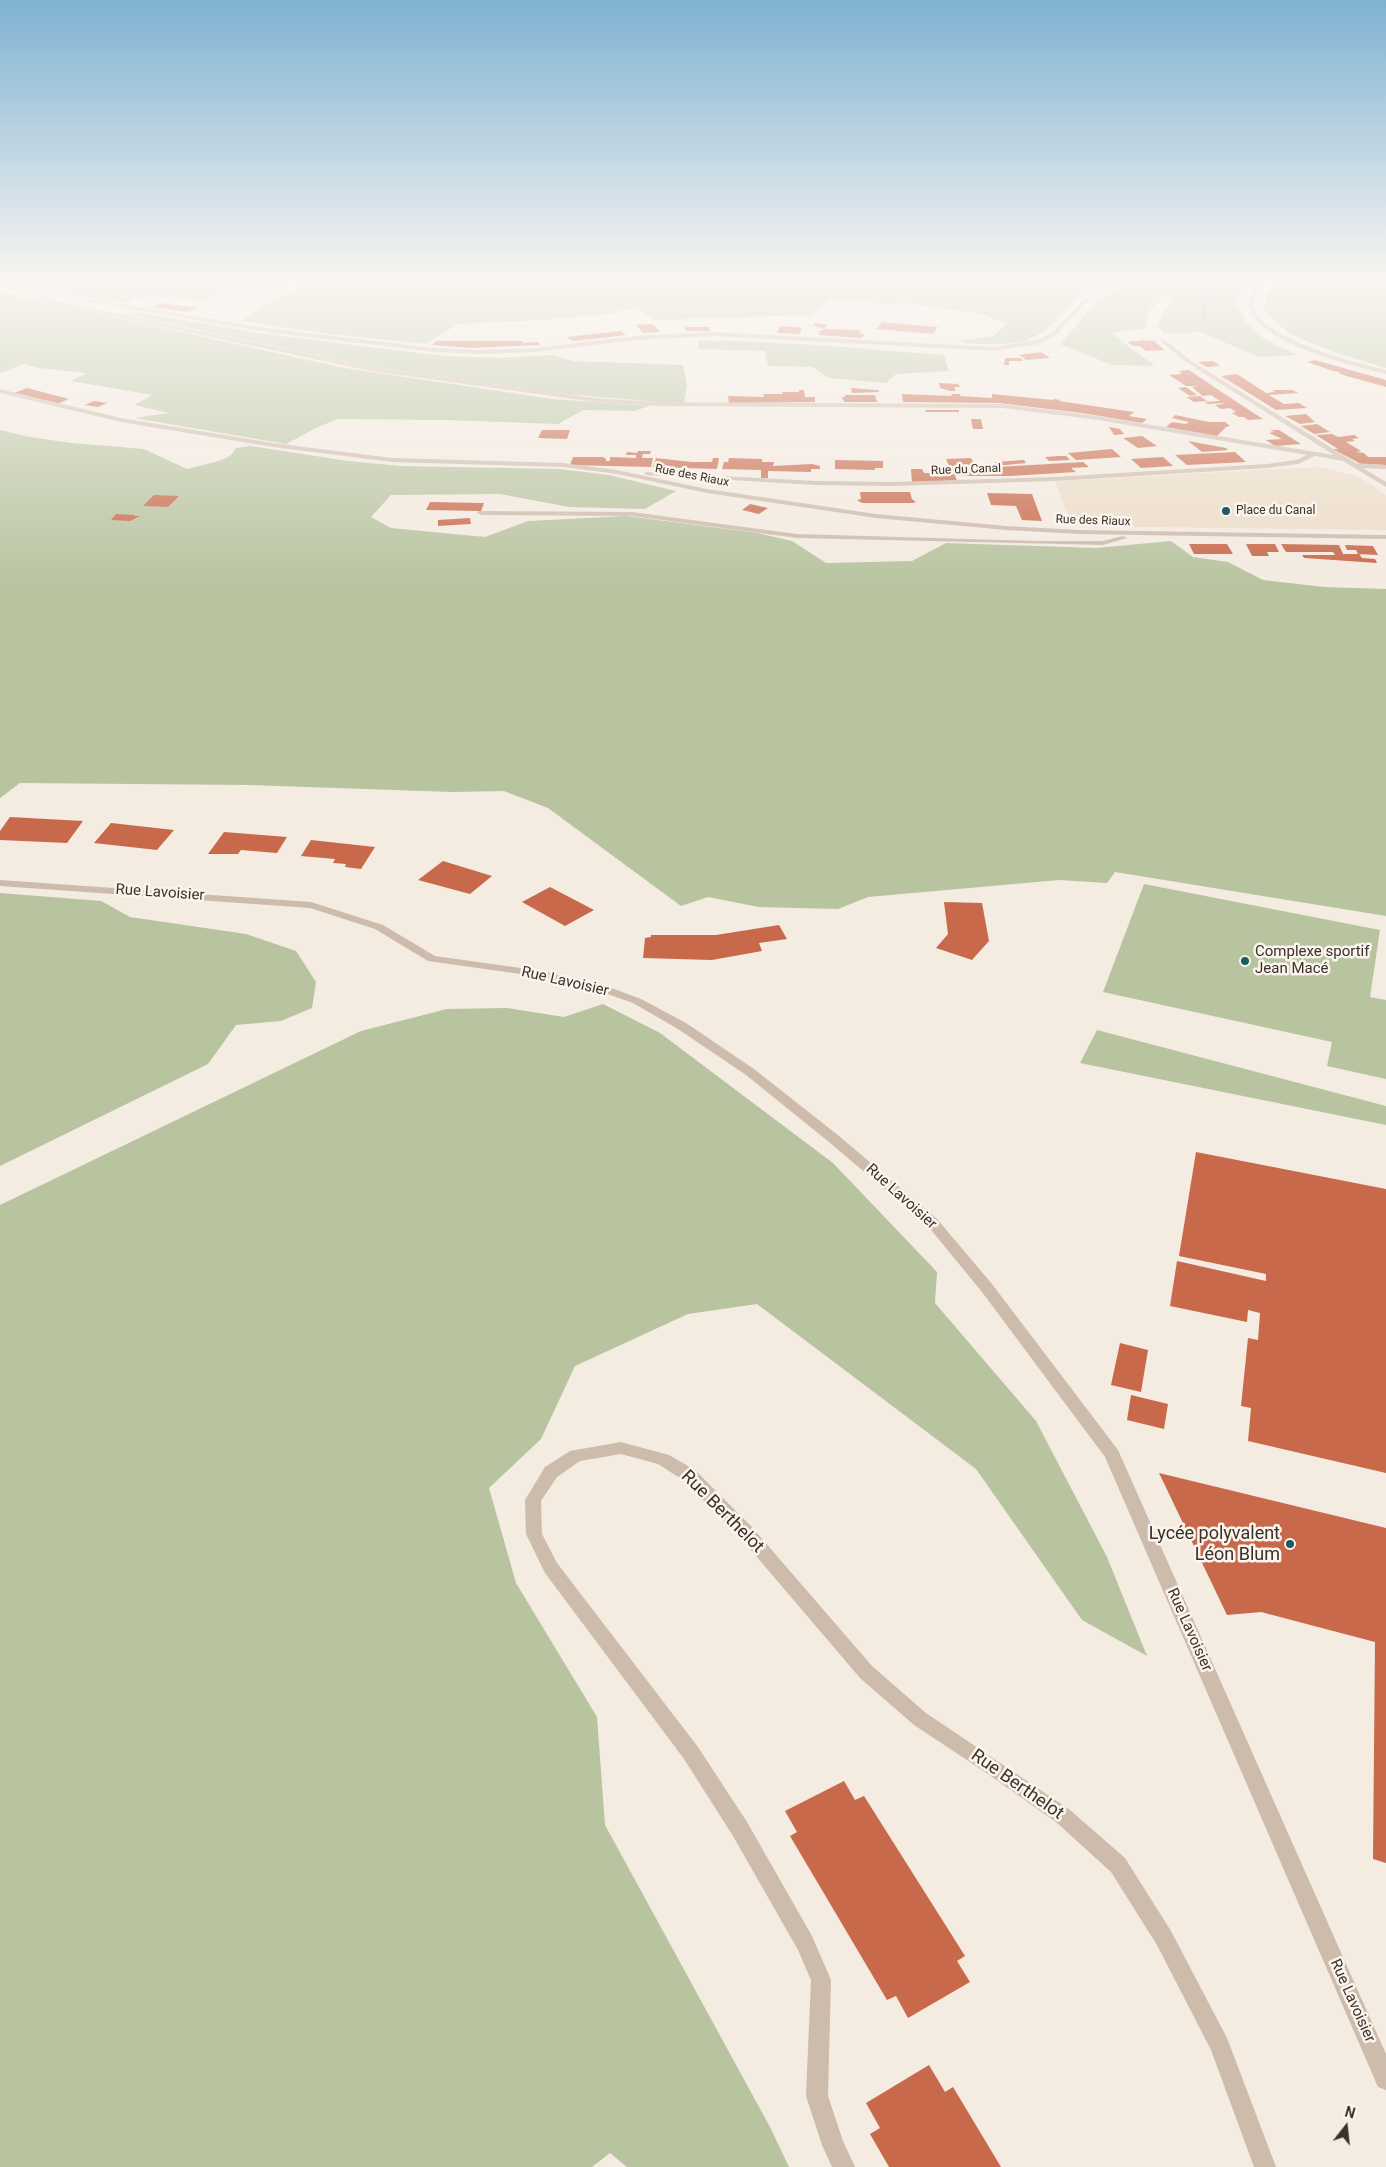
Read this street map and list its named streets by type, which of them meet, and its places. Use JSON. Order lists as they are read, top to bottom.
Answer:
{
  "streets": {
    "street": [
      "Rue du Canal",
      "Rue des Riaux",
      "Rue Lavoisier",
      "Rue Berthelot"
    ]
  },
  "crossings": [
    ["Rue du Canal", "Rue des Riaux"]
  ],
  "places": ["Place du Canal", "Complexe sportif Jean Macé", "Lycée polyvalent Léon Blum"],
  "north": "top"
}
